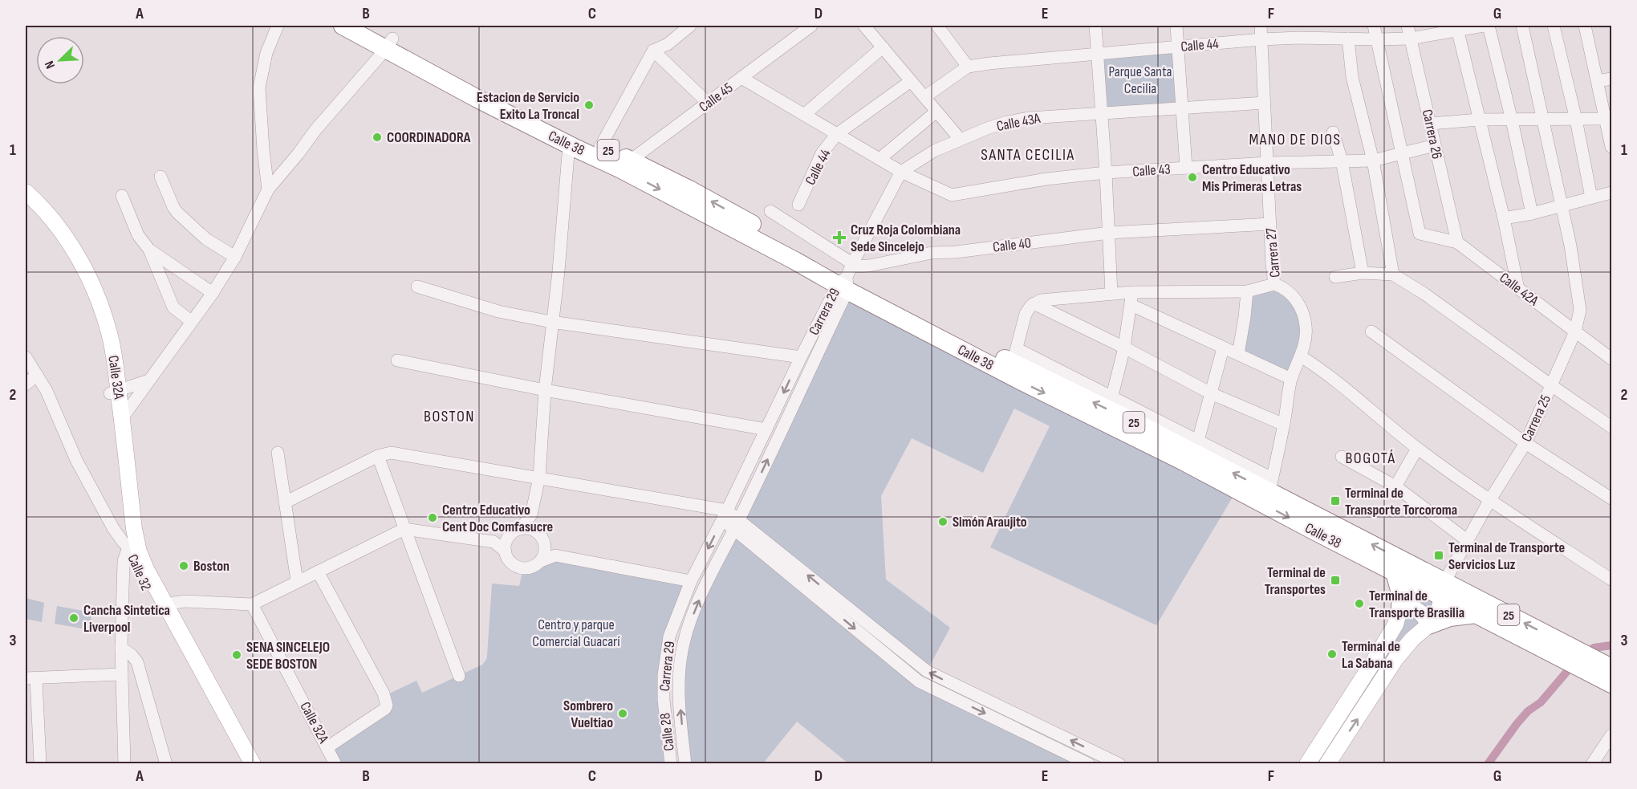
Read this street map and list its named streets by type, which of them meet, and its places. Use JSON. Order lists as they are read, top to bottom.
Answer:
{
  "streets": {
    "highway": ["Calle 38", "25"],
    "main road": ["Calle 32A", "Carrera 25", "Calle 32"],
    "street": [
      "Calle 44",
      "Calle 45",
      "Calle 43A",
      "Carrera 26",
      "Calle 43",
      "Calle 40",
      "Carrera 27",
      "Calle 42A",
      "Carrera 29",
      "Calle 28"
    ]
  },
  "crossings": [
    ["Calle 44", "Carrera 26"],
    ["Calle 44", "Calle 43"],
    ["Calle 44", "Carrera 27"],
    ["Calle 45", "Calle 38"],
    ["Calle 45", "Calle 43"],
    ["Calle 43A", "Calle 38"],
    ["Calle 43A", "Calle 43"],
    ["Calle 43A", "Calle 40"],
    ["Calle 43A", "Carrera 27"],
    ["Calle 43A", "Carrera 29"],
    ["Carrera 26", "Calle 43"],
    ["Carrera 26", "Calle 42A"],
    ["Calle 38", "Calle 40"],
    ["Calle 38", "Carrera 27"],
    ["Calle 38", "Carrera 29"],
    ["Calle 38", "Carrera 25"],
    ["Calle 43", "Carrera 27"],
    ["Calle 43", "Calle 42A"],
    ["Calle 40", "Carrera 27"],
    ["Calle 40", "Carrera 29"],
    ["Calle 42A", "Carrera 25"],
    ["Carrera 29", "Calle 28"],
    ["Calle 32A", "Calle 32"]
  ],
  "districts": [
    "MANO DE DIOS",
    "SANTA CECILIA",
    "BOSTON",
    "BOGOTÁ"
  ],
  "parks": ["Parque Santa Cecilia", "Centro y parque Comercial Guacarí"],
  "places": {
    "other": [
      "Estacion de Servicio Exito La Troncal",
      "COORDINADORA",
      "Centro Educativo Mis Primeras Letras",
      "Centro Educativo Cent Doc Comfasucre",
      "Simón Araujito",
      "Boston",
      "Terminal de Transporte Brasilia",
      "Cancha Sintetica Liverpool",
      "Terminal de La Sabana",
      "SENA SINCELEJO SEDE BOSTON",
      "Sombrero Vueltiao"
    ],
    "health": ["Cruz Roja Colombiana Sede Sincelejo"],
    "transit": ["Terminal de Transporte Torcoroma", "Terminal de Transporte Servicios Luz", "Terminal de Transportes"]
  },
  "north": "bottom left",
  "grid": {
    "columns": [
      "A",
      "B",
      "C",
      "D",
      "E",
      "F",
      "G"
    ],
    "rows": ["1", "2", "3"]
  }
}
